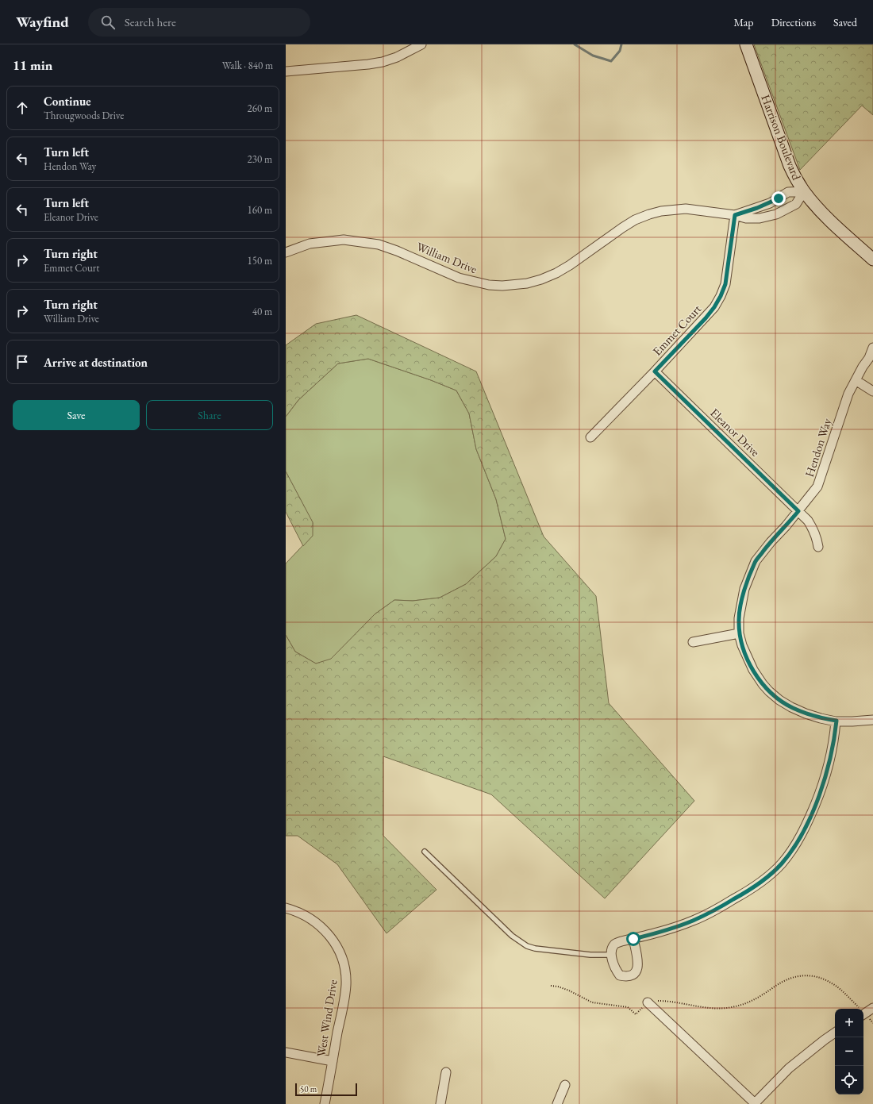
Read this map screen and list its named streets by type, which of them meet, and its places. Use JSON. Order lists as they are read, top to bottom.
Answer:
{
  "streets": {
    "street": [
      "Harrison Boulevard",
      "William Drive",
      "Emmet Court",
      "Eleanor Drive",
      "Hendon Way",
      "West Wind Drive"
    ]
  },
  "crossings": [
    ["Harrison Boulevard", "William Drive"],
    ["William Drive", "Emmet Court"],
    ["Emmet Court", "Eleanor Drive"],
    ["Eleanor Drive", "Hendon Way"]
  ],
  "scale_bar": "50 m",
  "page": {
    "header": "Wayfind",
    "search": "Search here",
    "nav": ["Map", "Directions", "Saved"],
    "heading": ["11 min", "Walk · 840 m"],
    "list": [
      ["Continue", "Througwoods Drive", "260 m"],
      ["Turn left", "Hendon Way", "230 m"],
      ["Turn left", "Eleanor Drive", "160 m"],
      ["Turn right", "Emmet Court", "150 m"],
      ["Turn right", "William Drive", "40 m"],
      "Arrive at destination"
    ],
    "buttons": ["Save", "Share"],
    "map_buttons": ["+", "−"],
    "scale": "50 m"
  }
}
